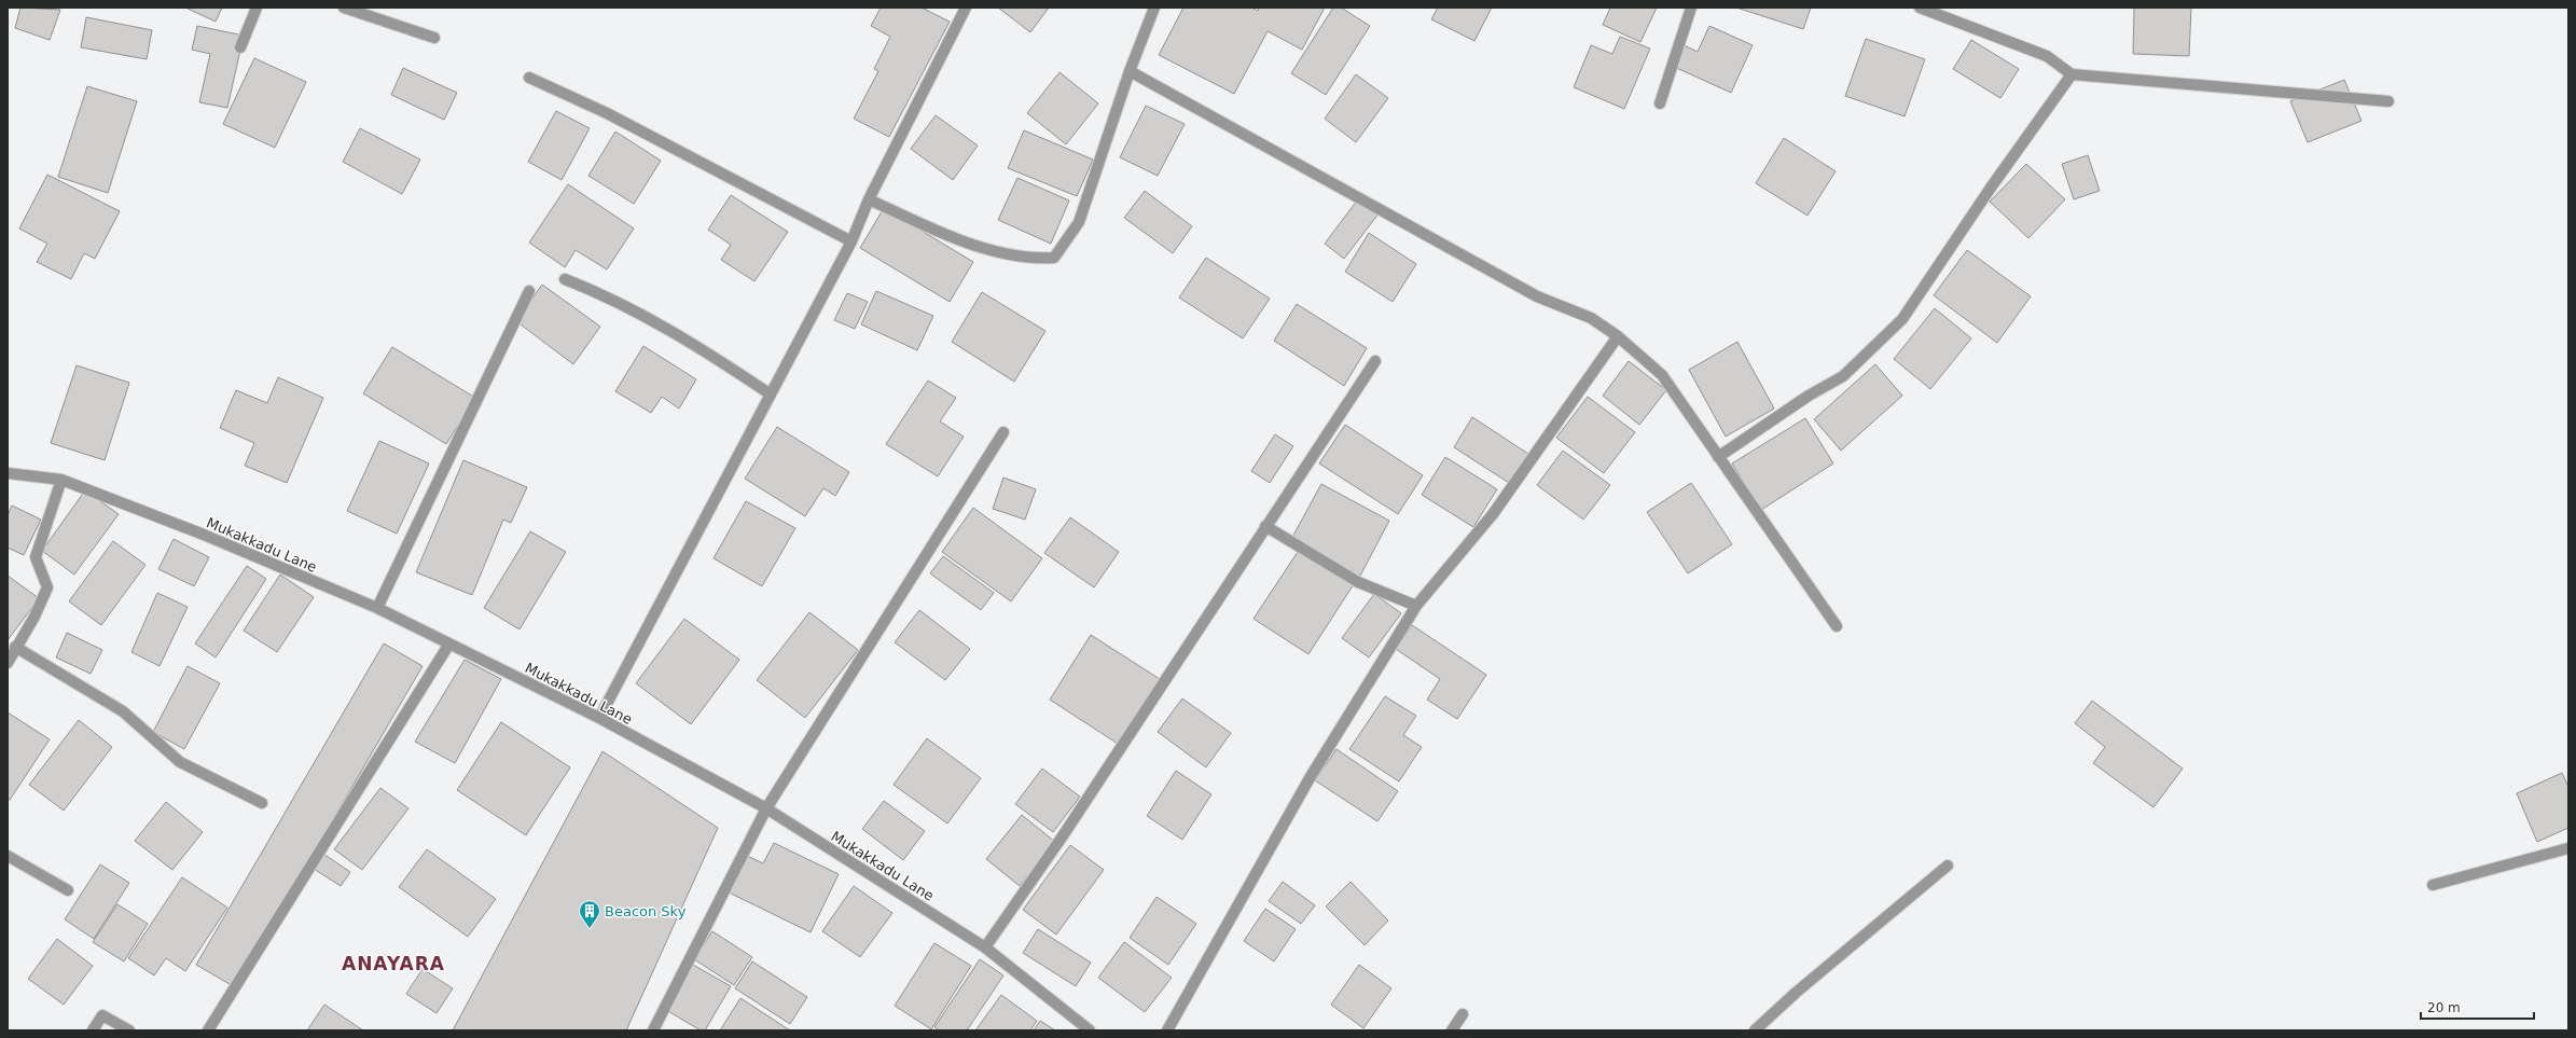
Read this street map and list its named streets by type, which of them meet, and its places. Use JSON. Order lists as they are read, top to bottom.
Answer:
{
  "streets": {
    "street": ["Mukakkadu Lane"]
  },
  "districts": ["ANAYARA"],
  "places": {
    "building": ["Beacon Sky"]
  },
  "scale_bar": "20 m"
}
